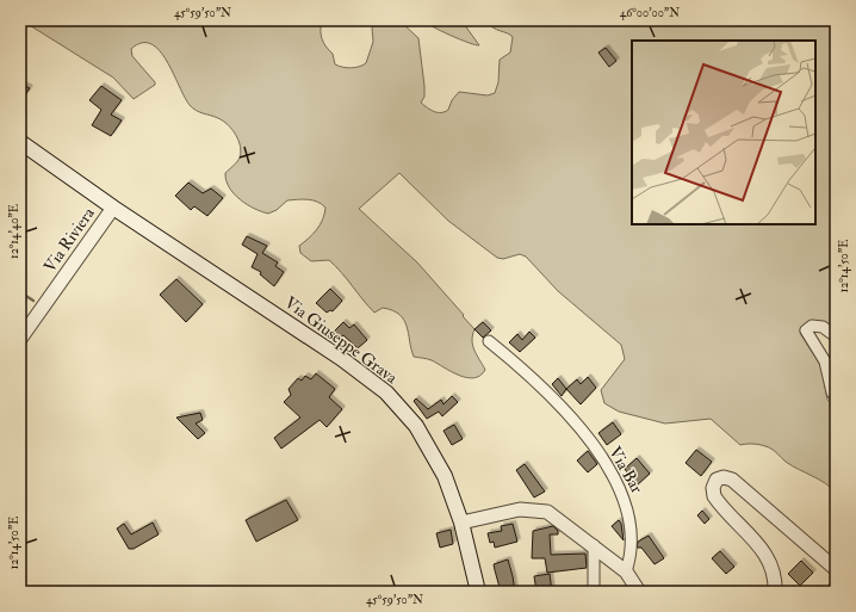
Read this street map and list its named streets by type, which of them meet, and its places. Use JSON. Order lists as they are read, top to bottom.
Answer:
{
  "streets": {
    "main road": ["Via Giuseppe Grava"],
    "street": ["Via Riviera", "Via Bar"]
  },
  "crossings": [
    ["Via Riviera", "Via Giuseppe Grava"]
  ],
  "coordinates": [
    "45°59'50\"N",
    "46°00'00\"N",
    "12°14'40\"E",
    "12°14'50\"E"
  ]
}
